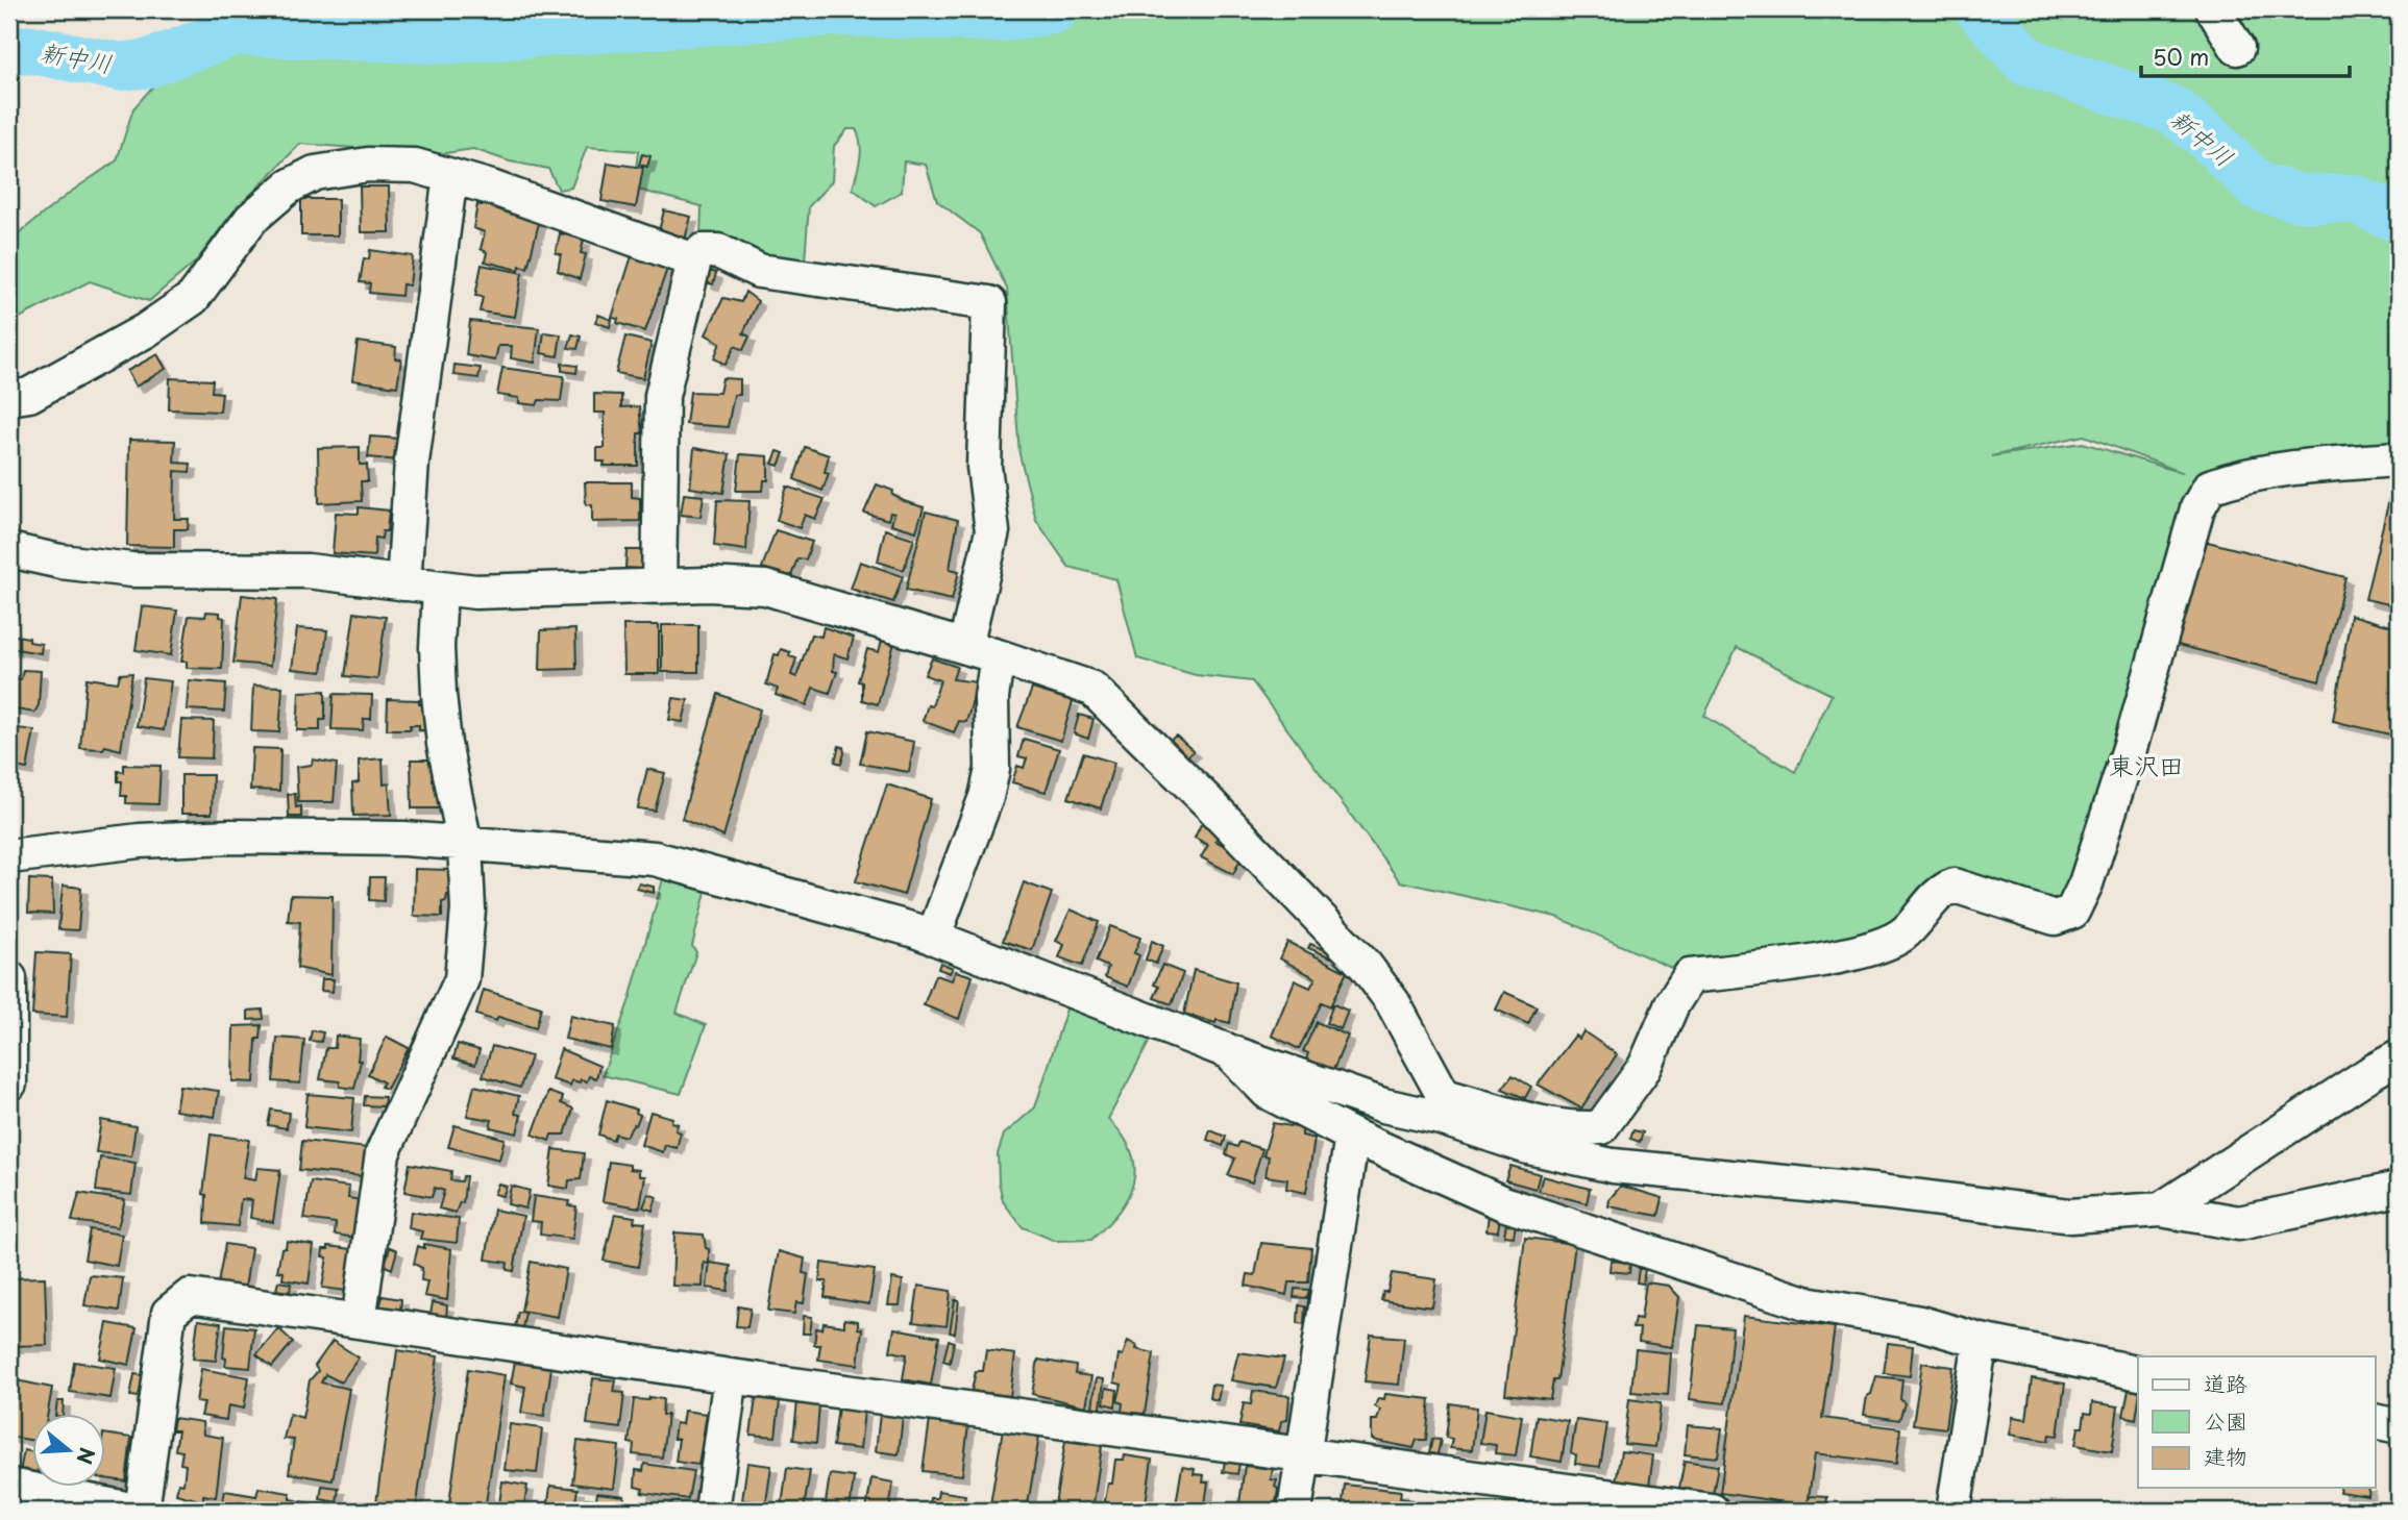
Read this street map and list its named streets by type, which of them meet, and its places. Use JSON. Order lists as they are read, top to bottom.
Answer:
{
  "districts": ["東沢田"],
  "water": ["新中川"],
  "legend": ["道路", "公園", "建物"],
  "scale_bar": "50 m",
  "north": "right"
}
